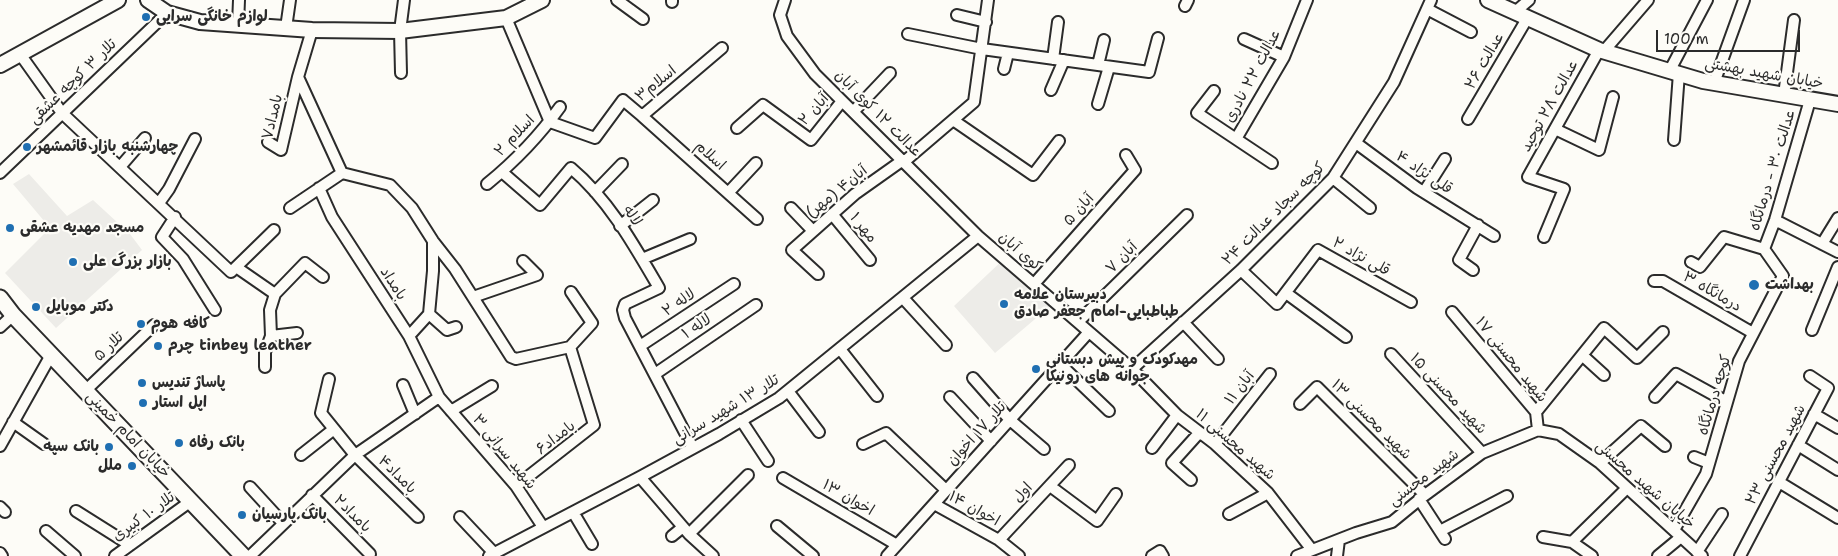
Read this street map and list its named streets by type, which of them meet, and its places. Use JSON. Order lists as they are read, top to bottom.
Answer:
{
  "streets": {
    "main road": ["خیابان شهید بهشتی", "خیابان امام خمینی"],
    "street": [
      "عدالت ۲۶",
      "عدالت ۲۲ نادری",
      "تلار ۳ کوچه عشقی",
      "اسلام۳",
      "عدالت ۲۸ توحید",
      "آبان ۲",
      "عدالت ۱۲ کوی آبان",
      "بامداد۷",
      "اسلام ۲",
      "اسلام",
      "عدالت ۳۰ - درمانگاه",
      "قلی نژاد ۴",
      "آبان۴ (مهر)",
      "آبان ۵",
      "کوچه سجاد عدالت ۲۴",
      "لاله",
      "مهر ۱",
      "کوی آبان",
      "قلی نژاد ۲",
      "آبان ۷",
      "بامداد",
      "درمانگاه ۳",
      "لاله ۲",
      "لاله ۱",
      "تلار ۵",
      "شهید محسنی ۱۷",
      "آبان ۱۱",
      "شهید محسنی ۱۵",
      "کوچه درمانگاه",
      "تلار ۱۳ شهید سرانی",
      "شهید محسنی ۱۳",
      "تلار ۱۷ اخوان",
      "بامداد۶",
      "شهید محسنی ۱۱",
      "شهید سرانی ۳",
      "شهید محسنی ۲۳",
      "بامداد۴",
      "شهید محسنی",
      "خیابان شهید محسنی",
      "اول",
      "اخوان ۱۳",
      "اخوان ۱۴",
      "بامداد۲",
      "تلار ۱۰ کبیری"
    ]
  },
  "crossings": [
    ["عدالت ۲۶", "خیابان شهید بهشتی"],
    ["خیابان شهید بهشتی", "عدالت ۲۸ توحید"],
    ["خیابان شهید بهشتی", "عدالت ۳۰ - درمانگاه"],
    ["اسلام۳", "اسلام ۲"],
    ["اسلام۳", "اسلام"],
    ["آبان ۲", "عدالت ۱۲ کوی آبان"],
    ["عدالت ۱۲ کوی آبان", "آبان۴ (مهر)"],
    ["عدالت ۱۲ کوی آبان", "کوی آبان"],
    ["عدالت ۱۲ کوی آبان", "تلار ۱۳ شهید سرانی"],
    ["اسلام ۲", "لاله"],
    ["عدالت ۳۰ - درمانگاه", "کوچه درمانگاه"],
    ["قلی نژاد ۴", "کوچه سجاد عدالت ۲۴"],
    ["آبان۴ (مهر)", "مهر ۱"],
    ["آبان ۵", "کوی آبان"],
    ["کوچه سجاد عدالت ۲۴", "کوی آبان"],
    ["کوچه سجاد عدالت ۲۴", "شهید محسنی ۱۱"],
    ["لاله", "لاله ۲"],
    ["کوی آبان", "آبان ۷"],
    ["کوی آبان", "تلار ۱۳ شهید سرانی"],
    ["کوی آبان", "تلار ۱۷ اخوان"],
    ["کوی آبان", "شهید محسنی ۱۱"],
    ["بامداد", "شهید سرانی ۳"],
    ["درمانگاه ۳", "کوچه درمانگاه"],
    ["تلار ۵", "خیابان امام خمینی"],
    ["شهید محسنی ۱۷", "شهید محسنی"],
    ["شهید محسنی ۱۷", "خیابان شهید محسنی"],
    ["آبان ۱۱", "شهید محسنی ۱۱"],
    ["شهید محسنی ۱۵", "شهید محسنی"],
    ["کوچه درمانگاه", "خیابان شهید محسنی"],
    ["تلار ۱۳ شهید سرانی", "شهید سرانی ۳"],
    ["شهید محسنی ۱۳", "شهید محسنی"],
    ["تلار ۱۷ اخوان", "اخوان ۱۳"],
    ["تلار ۱۷ اخوان", "اخوان ۱۴"],
    ["خیابان امام خمینی", "تلار ۱۰ کبیری"],
    ["بامداد۶", "شهید سرانی ۳"],
    ["شهید محسنی ۱۱", "شهید محسنی"],
    ["شهید محسنی", "خیابان شهید محسنی"],
    ["اول", "اخوان ۱۴"]
  ],
  "places": [
    "لوازم خانگی سرایی",
    "چهارشنبه بازار قائمشهر",
    "مسجد مهدیه عشقی",
    "بازار بزرگ علی",
    "بهداشت",
    "دبیرستان علامه طباطبایی-امام جعفر صادق",
    "دکتر موبایل",
    "کافه هوم",
    "چرم tinbey leather",
    "مهدکودک و پیش دبستانی جوانه های رونیکا",
    "پاساژ تندیس",
    "اپل استار",
    "بانک رفاه",
    "بانک سپه",
    "ملل",
    "بانک پارسیان"
  ],
  "scale_bar": "100 m"
}
